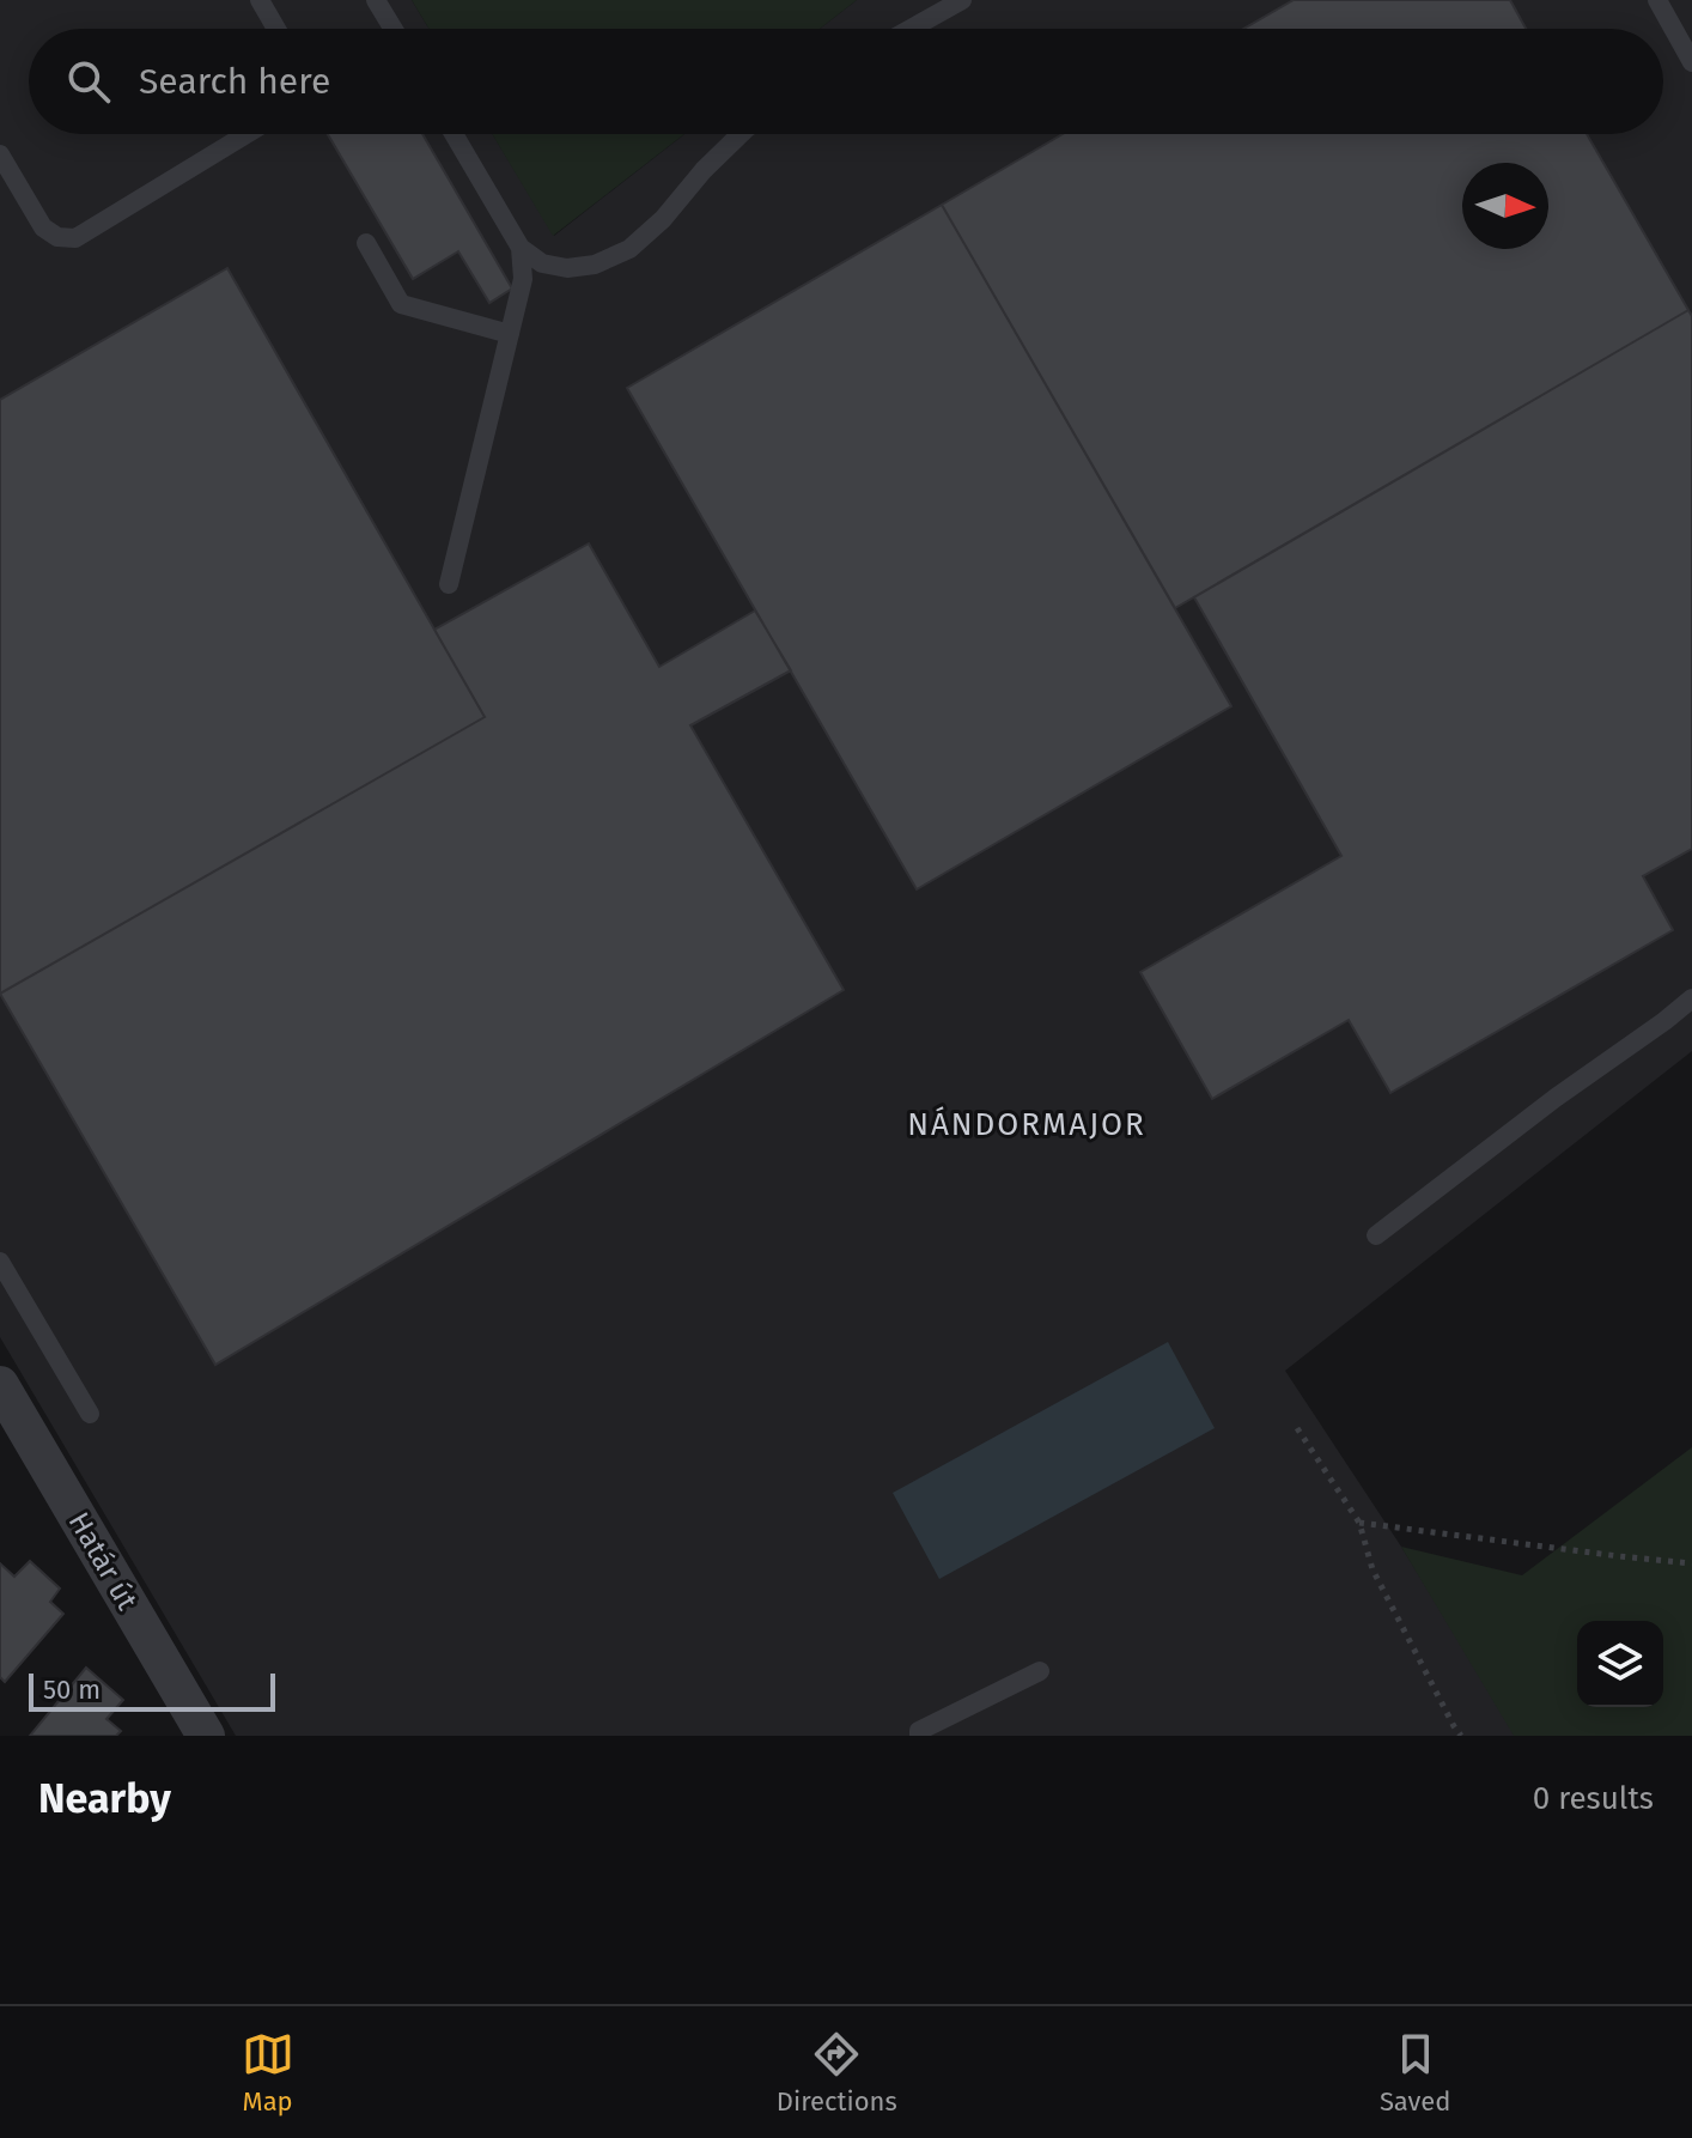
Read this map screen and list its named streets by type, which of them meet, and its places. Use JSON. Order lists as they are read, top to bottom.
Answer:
{
  "streets": {
    "street": ["Határ út"]
  },
  "districts": ["NÁNDORMAJOR"],
  "scale_bar": "50 m",
  "north": "right",
  "page": {
    "search": "Search here",
    "scale": "50 m",
    "heading": ["Nearby", "0 results"],
    "nav": ["Map", "Directions", "Saved"]
  }
}
